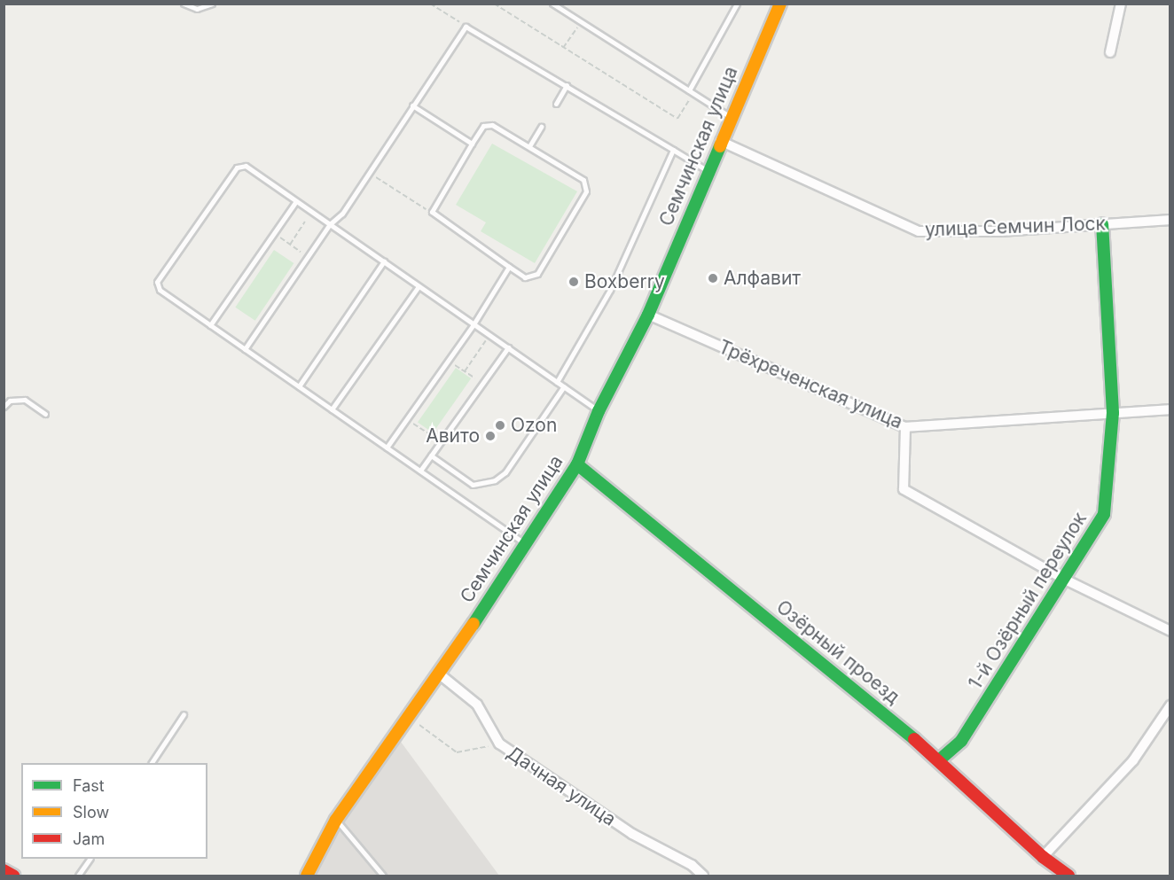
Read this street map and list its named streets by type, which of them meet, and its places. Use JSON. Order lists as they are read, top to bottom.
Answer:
{
  "streets": {
    "street": [
      "Семчинская улица",
      "улица Семчин Лоск",
      "Трёхреченская улица",
      "1-й Озёрный переулок",
      "Озёрный проезд",
      "Дачная улица"
    ]
  },
  "crossings": [
    ["Семчинская улица", "улица Семчин Лоск"],
    ["Семчинская улица", "Трёхреченская улица"],
    ["Семчинская улица", "Озёрный проезд"],
    ["Семчинская улица", "Дачная улица"],
    ["улица Семчин Лоск", "1-й Озёрный переулок"],
    ["Трёхреченская улица", "1-й Озёрный переулок"],
    ["1-й Озёрный переулок", "Озёрный проезд"]
  ],
  "places": [
    "Алфавит",
    "Boxberry",
    "Ozon",
    "Авито"
  ],
  "legend": ["Fast", "Slow", "Jam"]
}
